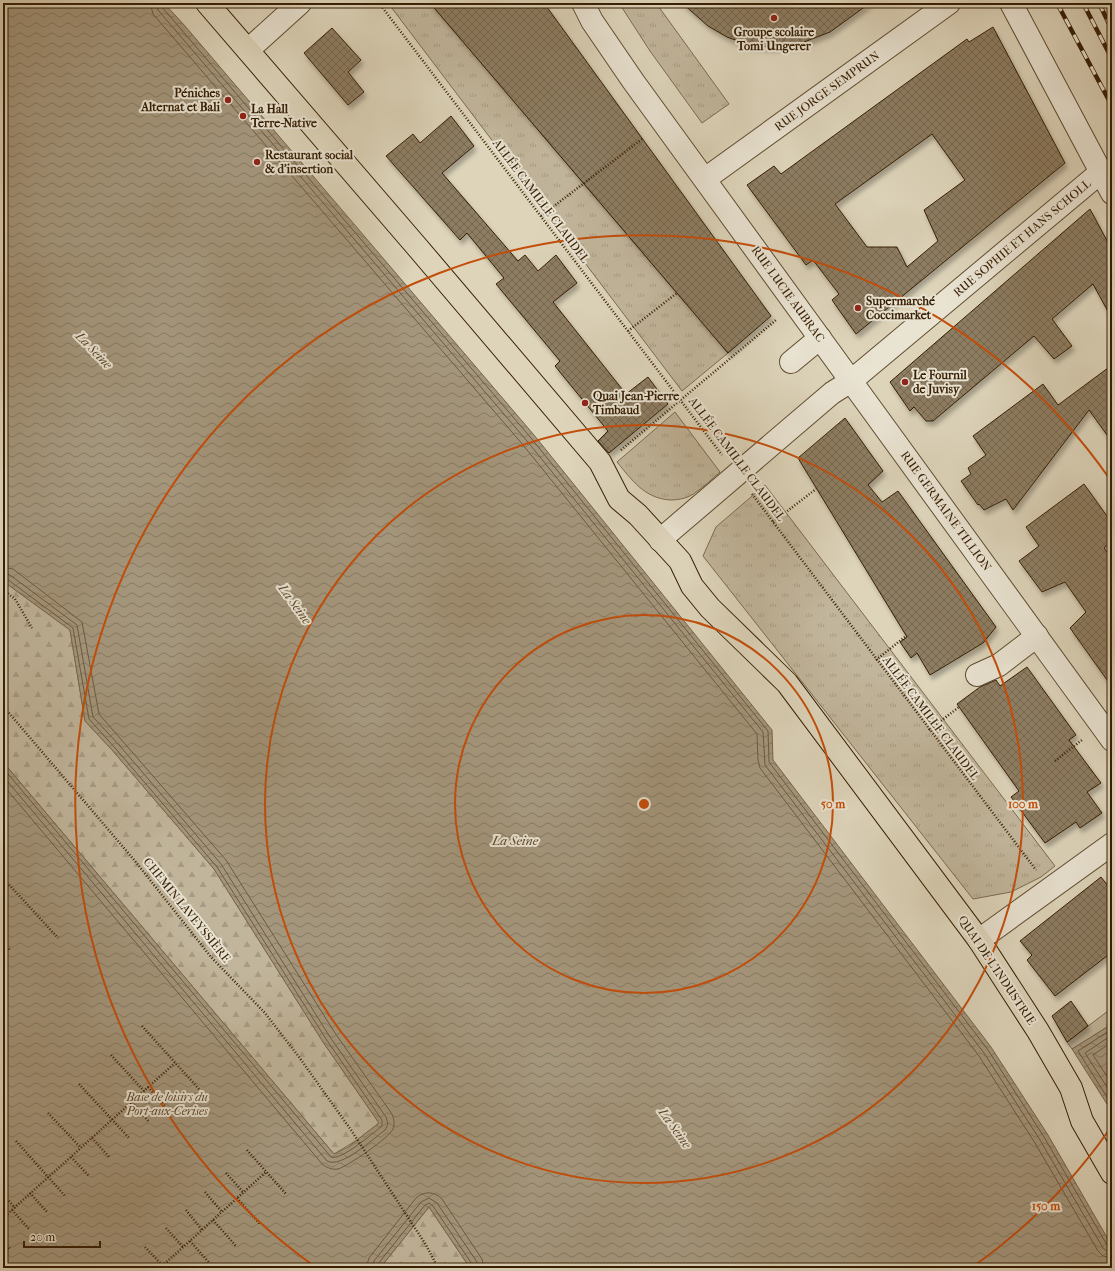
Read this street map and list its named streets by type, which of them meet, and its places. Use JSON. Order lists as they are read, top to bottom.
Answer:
{
  "streets": {
    "main road": ["QUAI DE L'INDUSTRIE"],
    "street": [
      "RUE JORGE SEMPRUN",
      "RUE SOPHIE ET HANS SCHOLL",
      "RUE LUCIE AUBRAC",
      "RUE GERMAINE TILLION"
    ],
    "path": ["ALLÉE CAMILLE CLAUDEL", "CHEMIN LAVEYSSIÈRE"]
  },
  "crossings": [
    ["RUE JORGE SEMPRUN", "RUE LUCIE AUBRAC"],
    ["RUE SOPHIE ET HANS SCHOLL", "RUE LUCIE AUBRAC"],
    ["RUE SOPHIE ET HANS SCHOLL", "RUE GERMAINE TILLION"],
    ["RUE LUCIE AUBRAC", "RUE GERMAINE TILLION"]
  ],
  "water": ["La Seine"],
  "parks": ["Base de loisirs du Port-aux-Cerises"],
  "places": [
    "Groupe scolaire Tomi Ungerer",
    "Péniches Alternat et Bali",
    "La Hall Terre-Native",
    "Restaurant social & d'insertion",
    "Supermarché Coccimarket",
    "Le Fournil de Juvisy",
    "Quai Jean-Pierre Timbaud"
  ],
  "scale_bar": "20 m",
  "rings": ["50 m", "100 m", "150 m"]
}
